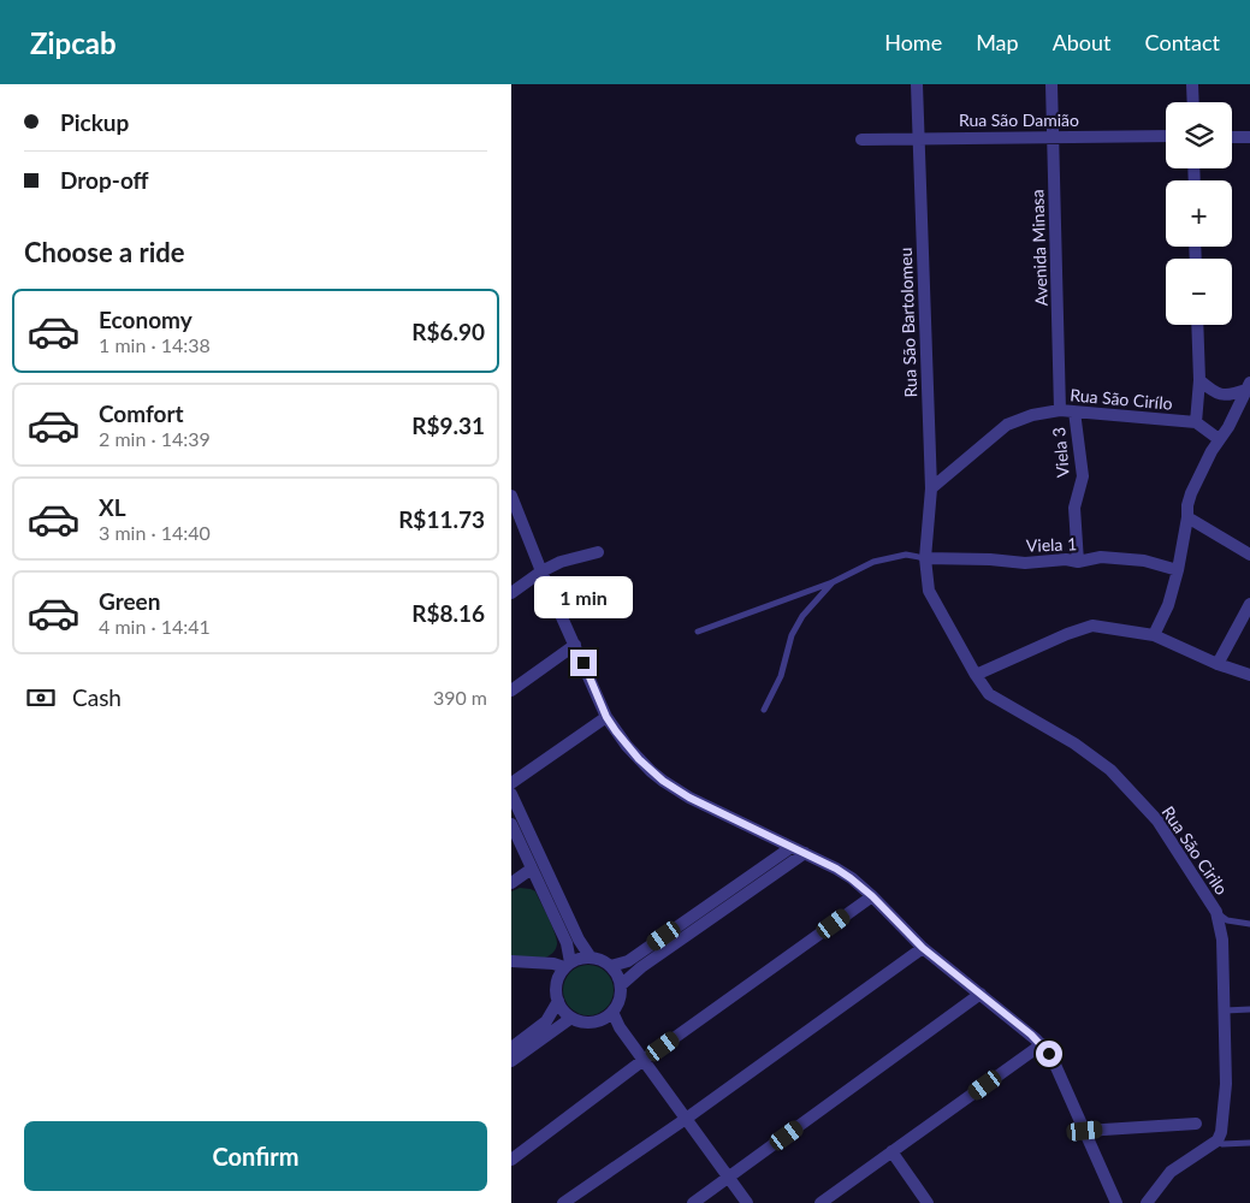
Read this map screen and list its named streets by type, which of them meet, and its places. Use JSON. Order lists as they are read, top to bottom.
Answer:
{
  "streets": {
    "street": [
      "Rua São Damião",
      "Avenida Minasa",
      "Rua São Bartolomeu",
      "Rua São Cirílo",
      "Viela 3",
      "Viela 1",
      "Rua São Cirilo"
    ]
  },
  "crossings": [
    ["Rua São Damião", "Avenida Minasa"],
    ["Rua São Damião", "Rua São Bartolomeu"],
    ["Avenida Minasa", "Rua São Cirílo"],
    ["Rua São Bartolomeu", "Rua São Cirílo"],
    ["Rua São Bartolomeu", "Viela 1"],
    ["Rua São Bartolomeu", "Rua São Cirilo"],
    ["Rua São Cirílo", "Viela 3"],
    ["Viela 3", "Viela 1"],
    ["Viela 1", "Rua São Cirilo"]
  ],
  "page": {
    "header": "Zipcab",
    "nav": [
      "Home",
      "Map",
      "About",
      "Contact"
    ],
    "banner": ["Pickup", "Drop-off"],
    "map_buttons": ["+", "−"],
    "heading": "Choose a ride",
    "list": [
      {
        "name": "Economy",
        "note": "1 min · 14:38",
        "value": "R$6.90"
      },
      {
        "name": "Comfort",
        "note": "2 min · 14:39",
        "value": "R$9.31"
      },
      {
        "name": "XL",
        "note": "3 min · 14:40",
        "value": "R$11.73"
      },
      {
        "name": "Green",
        "note": "4 min · 14:41",
        "value": "R$8.16"
      }
    ],
    "bubble": "1 min",
    "pay": ["Cash", "390 m"],
    "buttons": "Confirm"
  }
}
